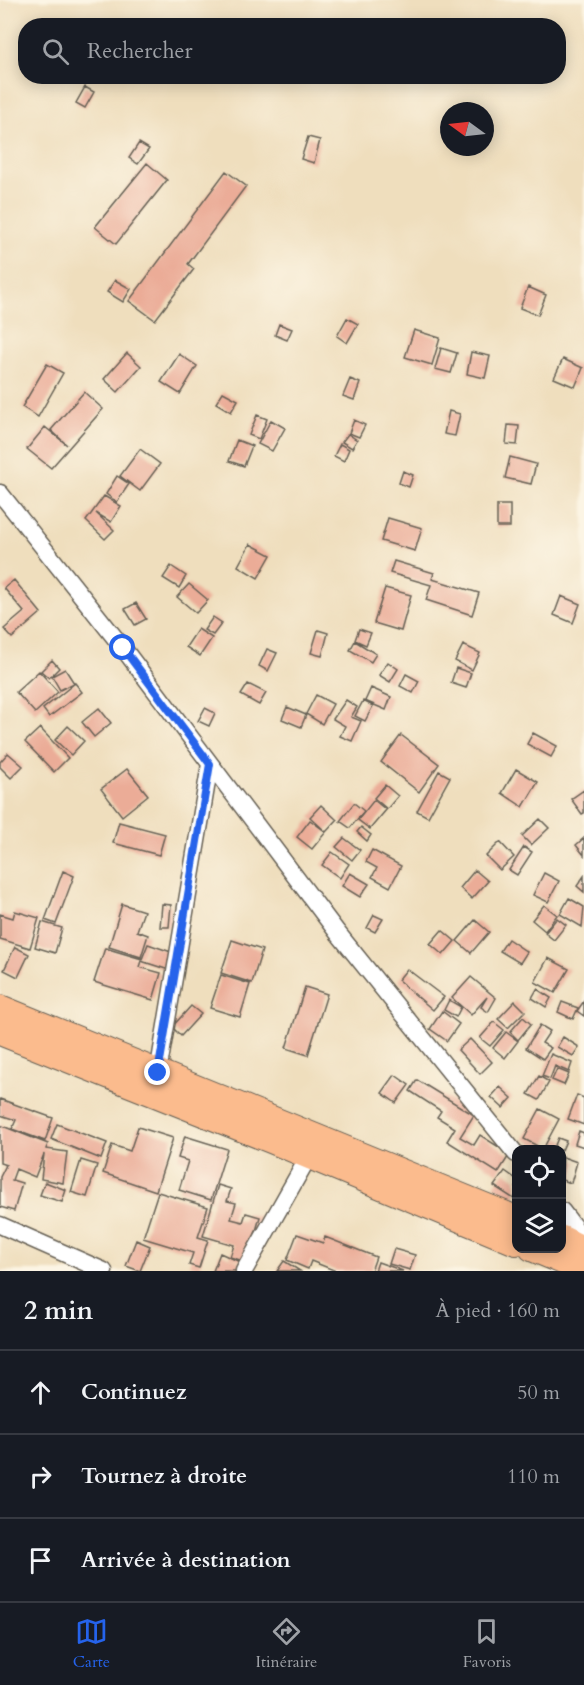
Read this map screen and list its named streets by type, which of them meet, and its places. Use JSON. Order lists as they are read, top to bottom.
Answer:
{
  "north": "left",
  "page": {
    "search": "Rechercher",
    "heading": ["2 min", "À pied · 160 m"],
    "list": [
      ["Continuez", "50 m"],
      ["Tournez à droite", "110 m"],
      "Arrivée à destination"
    ],
    "nav": ["Carte", "Itinéraire", "Favoris"]
  }
}
